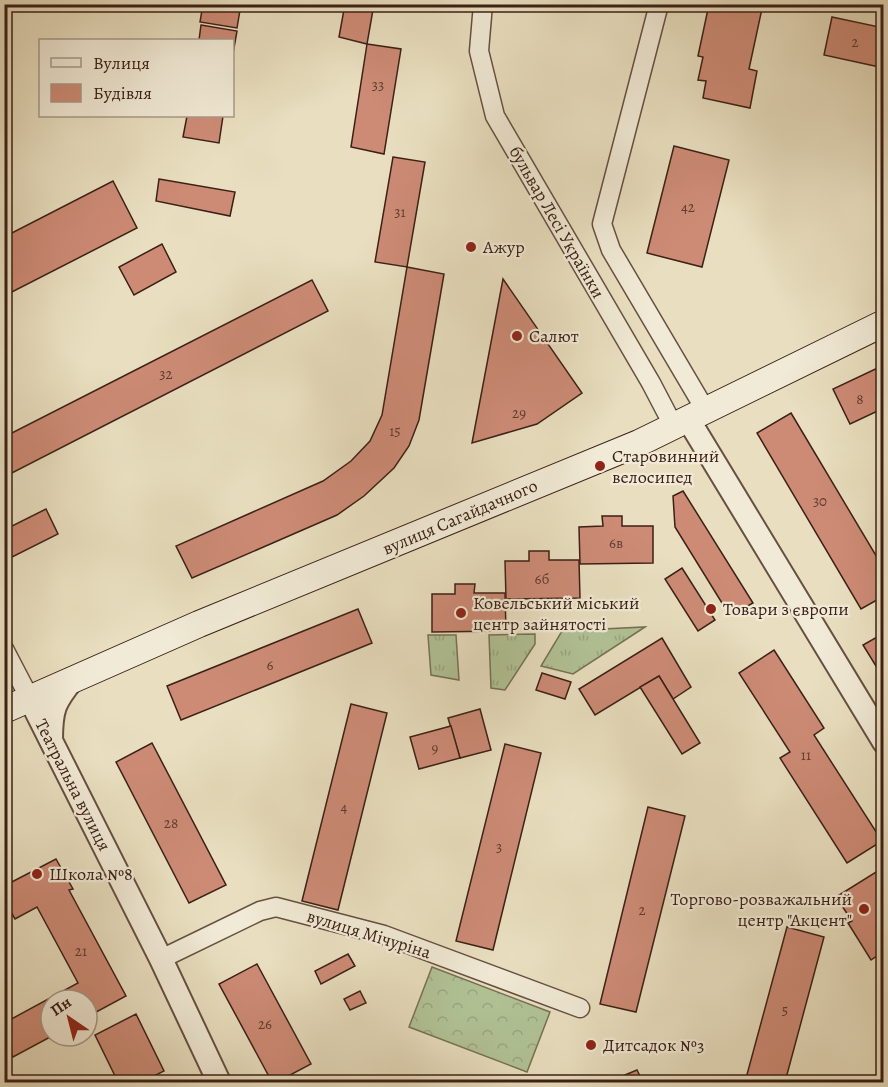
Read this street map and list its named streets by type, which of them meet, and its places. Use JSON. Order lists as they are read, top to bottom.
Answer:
{
  "streets": {
    "main road": ["вулиця Сагайдачного"],
    "street": ["бульвар Лесі Українки", "Театральна вулиця", "вулиця Мічуріна"]
  },
  "crossings": [
    ["бульвар Лесі Українки", "вулиця Сагайдачного"],
    ["вулиця Сагайдачного", "Театральна вулиця"],
    ["Театральна вулиця", "вулиця Мічуріна"]
  ],
  "places": [
    "Ажур",
    "Салют",
    "Старовинний велосипед",
    "Товари з європи",
    "Ковельський міський центр зайнятості",
    "Школа №8",
    "Торгово-розважальний центр \"Акцент\"",
    "Дитсадок №3"
  ],
  "house_numbers": [
    "2",
    "33",
    "42",
    "31",
    "32",
    "8",
    "29",
    "15",
    "30",
    "6в",
    "6б",
    "6",
    "9",
    "11",
    "4",
    "28",
    "3",
    "2",
    "21",
    "5",
    "26"
  ],
  "legend": ["Вулиця", "Будівля"],
  "north": "top left"
}
